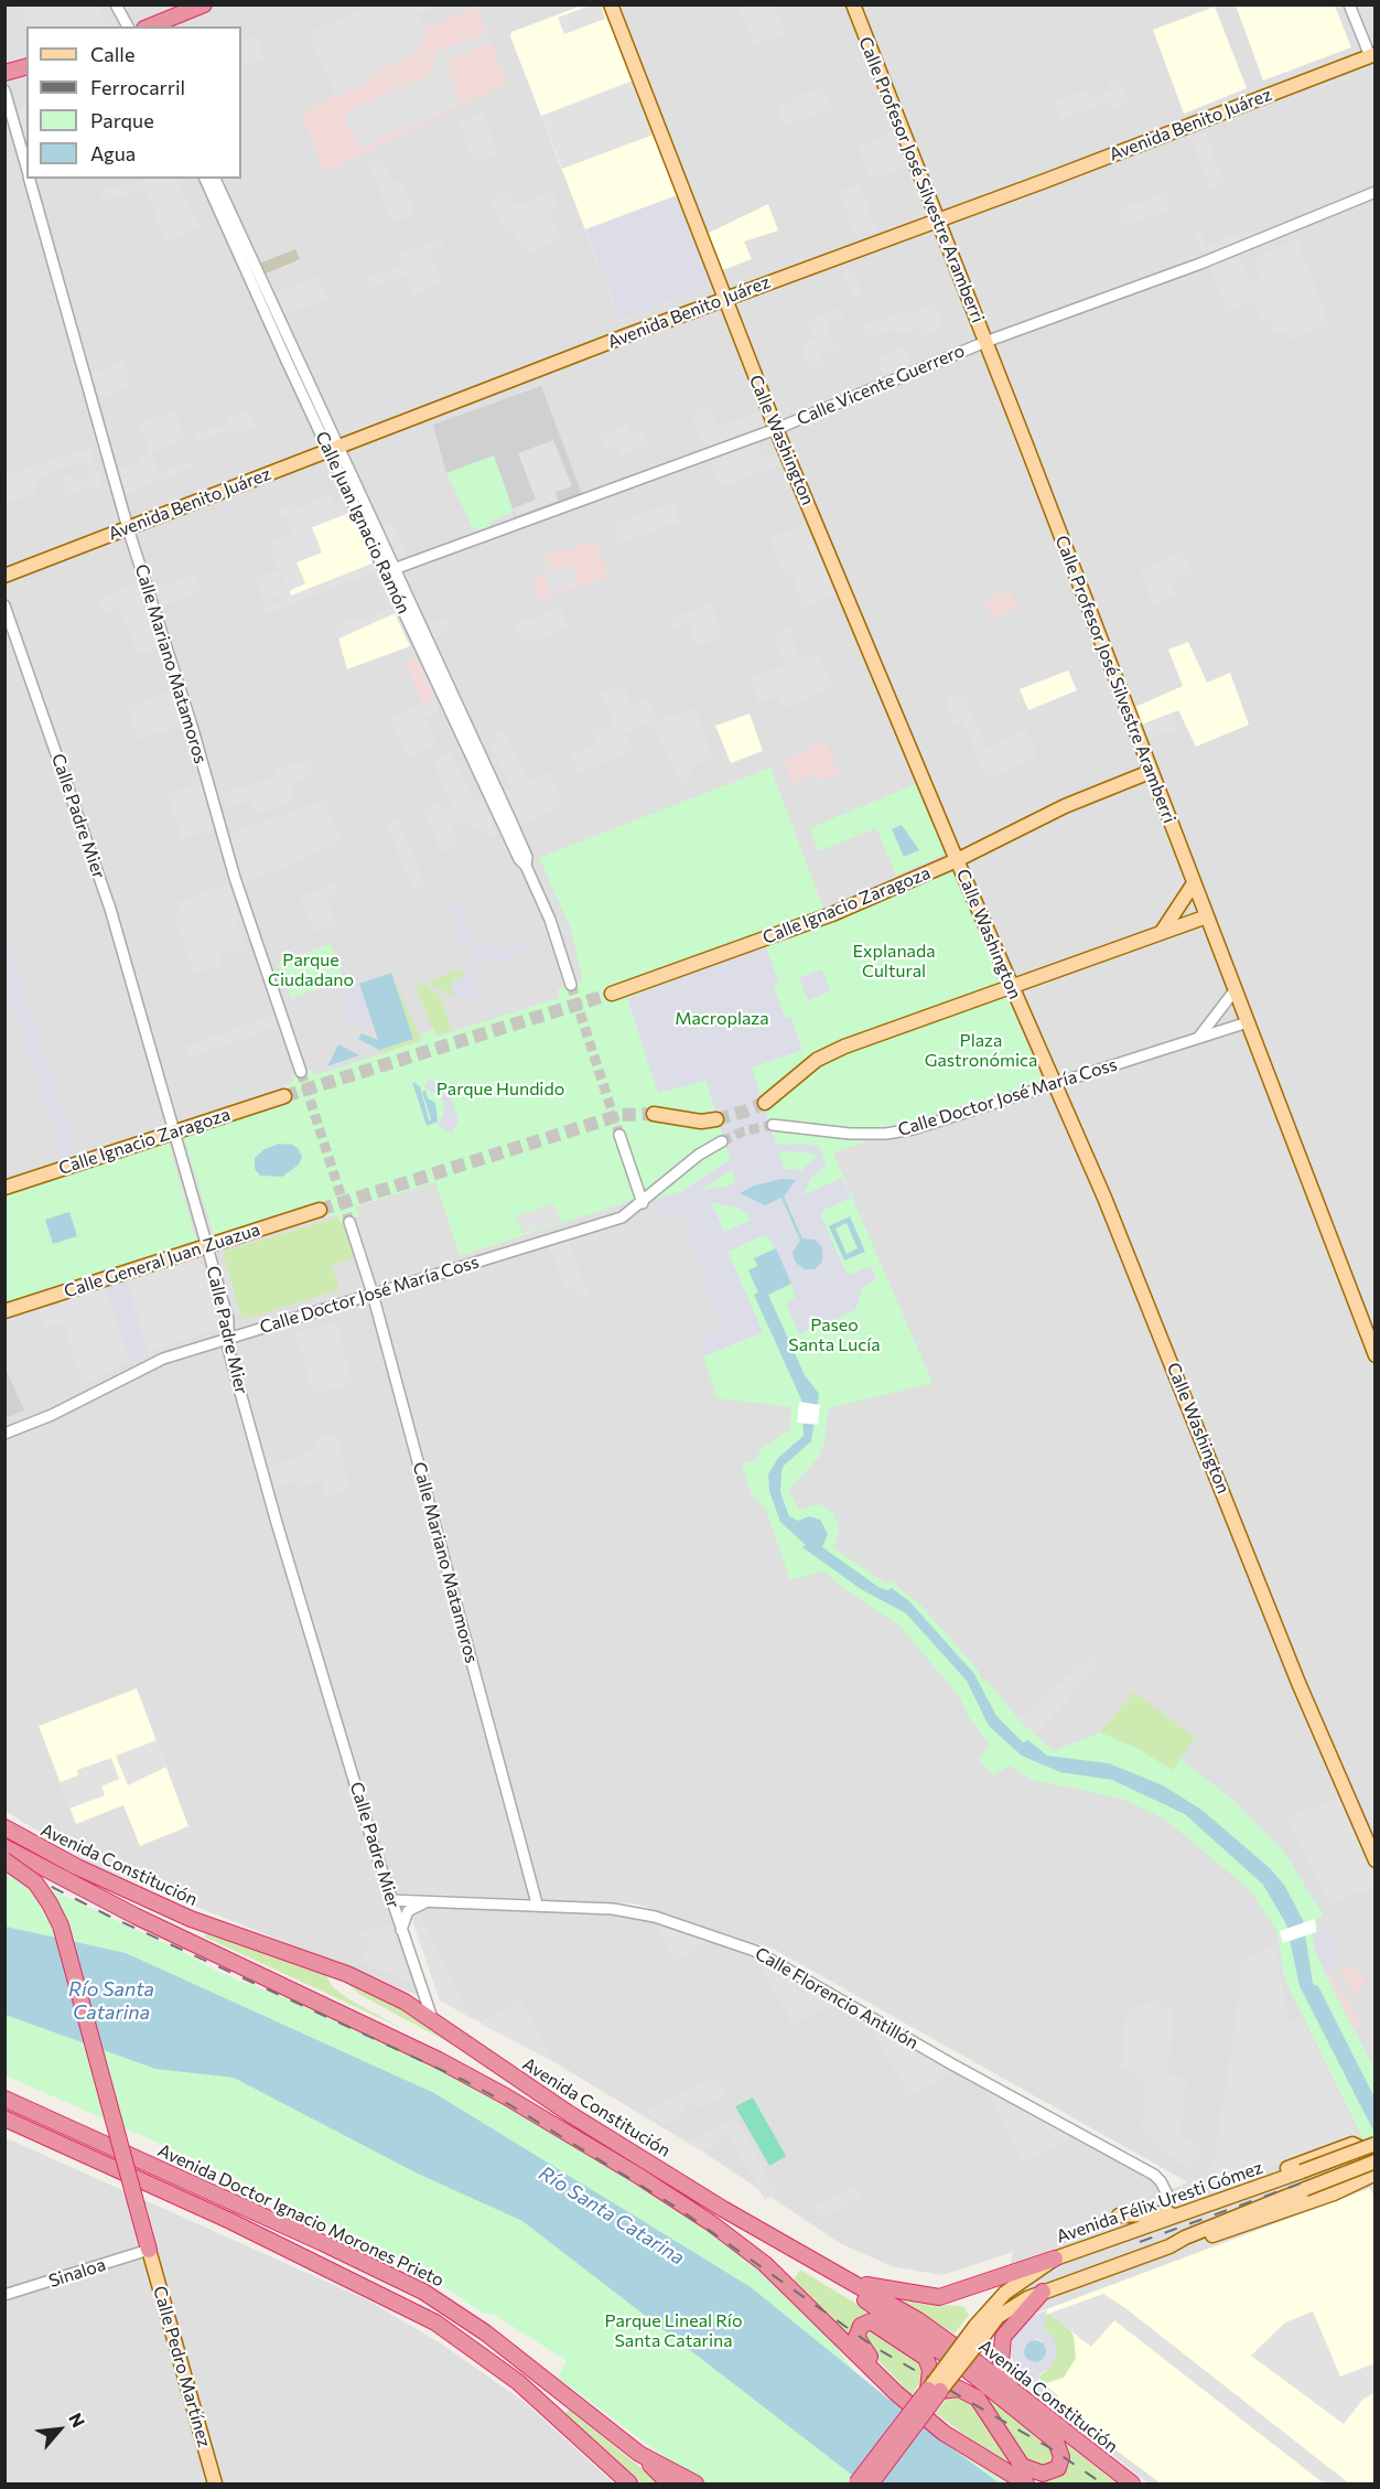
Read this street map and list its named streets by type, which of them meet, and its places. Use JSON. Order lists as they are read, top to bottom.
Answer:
{
  "streets": {
    "highway": ["Avenida Constitución", "Avenida Félix Uresti Gómez", "Avenida Doctor Ignacio Morones Prieto"],
    "main road": [
      "Avenida Benito Juárez",
      "Calle Profesor José Silvestre Aramberri",
      "Calle Washington",
      "Calle Ignacio Zaragoza",
      "Calle General Juan Zuazua",
      "Calle Pedro Martínez"
    ],
    "street": [
      "Calle Vicente Guerrero",
      "Calle Juan Ignacio Ramón",
      "Calle Mariano Matamoros",
      "Calle Padre Mier",
      "Calle Doctor José María Coss",
      "Calle Florencio Antillón",
      "Sinaloa"
    ]
  },
  "crossings": [
    ["Avenida Benito Juárez", "Calle Profesor José Silvestre Aramberri"],
    ["Avenida Benito Juárez", "Calle Washington"],
    ["Avenida Benito Juárez", "Calle Juan Ignacio Ramón"],
    ["Avenida Benito Juárez", "Calle Mariano Matamoros"],
    ["Calle Profesor José Silvestre Aramberri", "Calle Vicente Guerrero"],
    ["Calle Profesor José Silvestre Aramberri", "Calle Ignacio Zaragoza"],
    ["Calle Profesor José Silvestre Aramberri", "Calle Doctor José María Coss"],
    ["Calle Vicente Guerrero", "Calle Washington"],
    ["Calle Vicente Guerrero", "Calle Juan Ignacio Ramón"],
    ["Calle Washington", "Calle Ignacio Zaragoza"],
    ["Calle Washington", "Calle Doctor José María Coss"],
    ["Calle Mariano Matamoros", "Calle Doctor José María Coss"],
    ["Calle Mariano Matamoros", "Calle Florencio Antillón"],
    ["Calle Padre Mier", "Calle Ignacio Zaragoza"],
    ["Calle Padre Mier", "Calle Doctor José María Coss"],
    ["Calle Padre Mier", "Calle General Juan Zuazua"],
    ["Calle Padre Mier", "Avenida Constitución"],
    ["Calle Padre Mier", "Calle Florencio Antillón"],
    ["Calle Florencio Antillón", "Avenida Félix Uresti Gómez"],
    ["Sinaloa", "Calle Pedro Martínez"]
  ],
  "water": ["Río Santa Catarina"],
  "parks": [
    "Explanada Cultural",
    "Parque Ciudadano",
    "Macroplaza",
    "Plaza Gastronómica",
    "Parque Hundido",
    "Paseo Santa Lucía",
    "Parque Lineal Río Santa Catarina"
  ],
  "legend": [
    "Calle",
    "Ferrocarril",
    "Parque",
    "Agua"
  ],
  "north": "top right"
}
